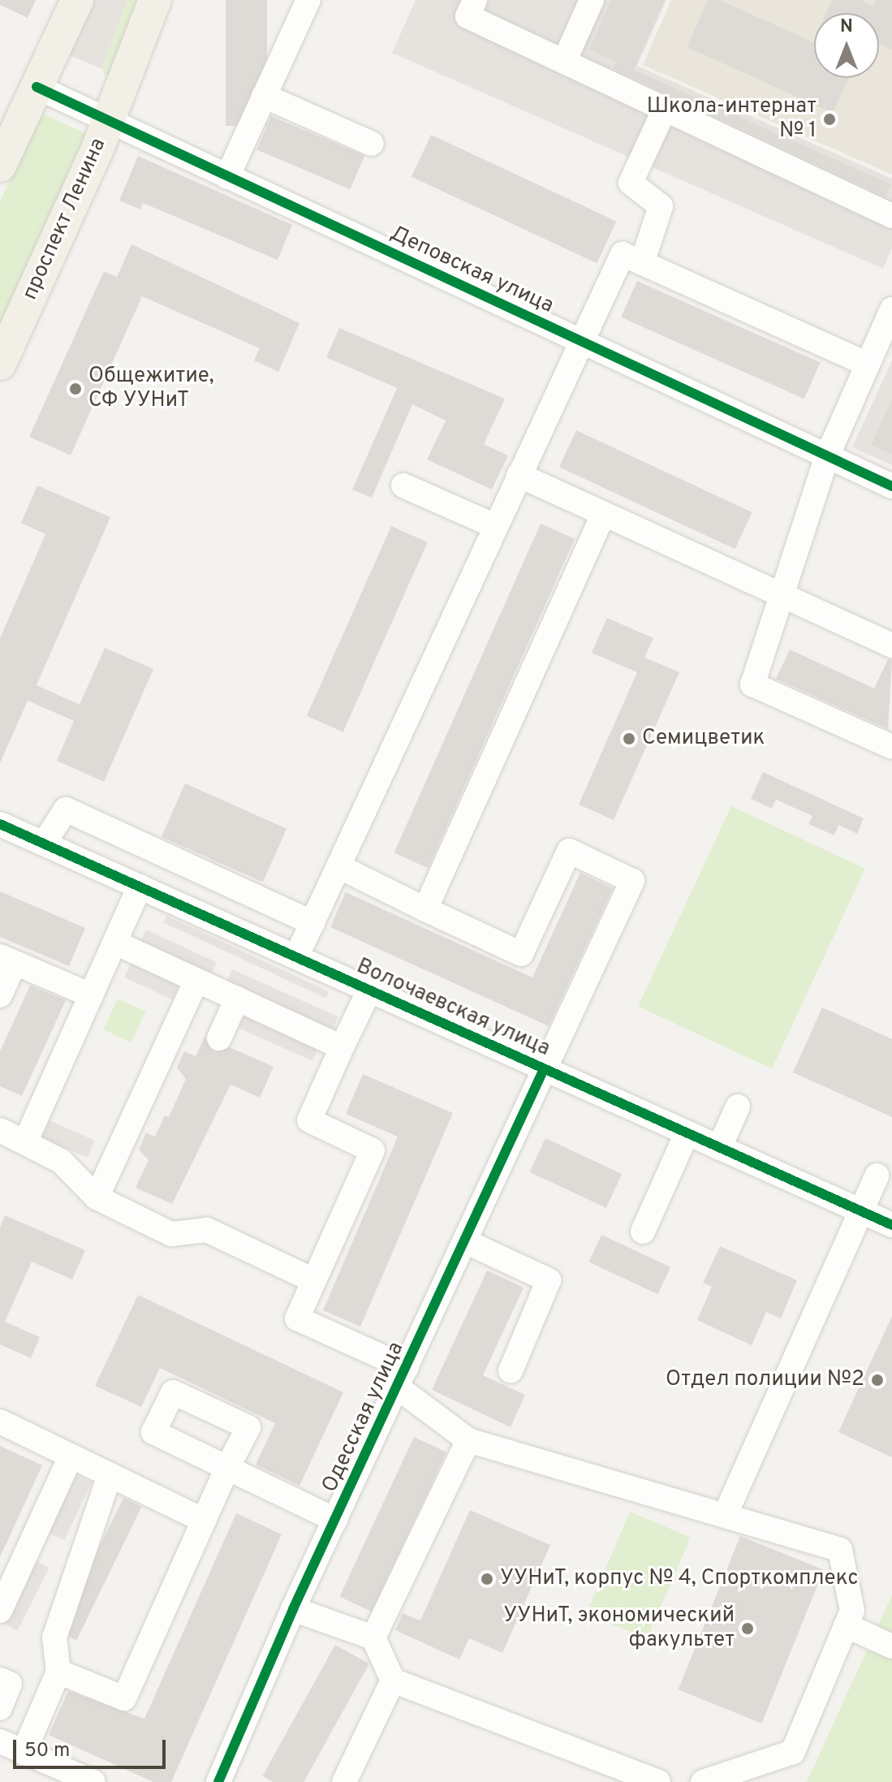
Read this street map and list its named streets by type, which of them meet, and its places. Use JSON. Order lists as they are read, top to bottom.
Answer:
{
  "streets": {
    "main road": ["проспект Ленина"],
    "street": ["Деповская улица", "Волочаевская улица", "Одесская улица"]
  },
  "crossings": [
    ["проспект Ленина", "Деповская улица"],
    ["Волочаевская улица", "Одесская улица"]
  ],
  "places": [
    "Школа-интернат № 1",
    "Общежитие, СФ УУНиТ",
    "Семицветик",
    "Отдел полиции №2",
    "УУНиТ, корпус № 4, Спорткомплекс",
    "УУНиТ, экономический факультет"
  ],
  "scale_bar": "50 m",
  "north": "top"
}
